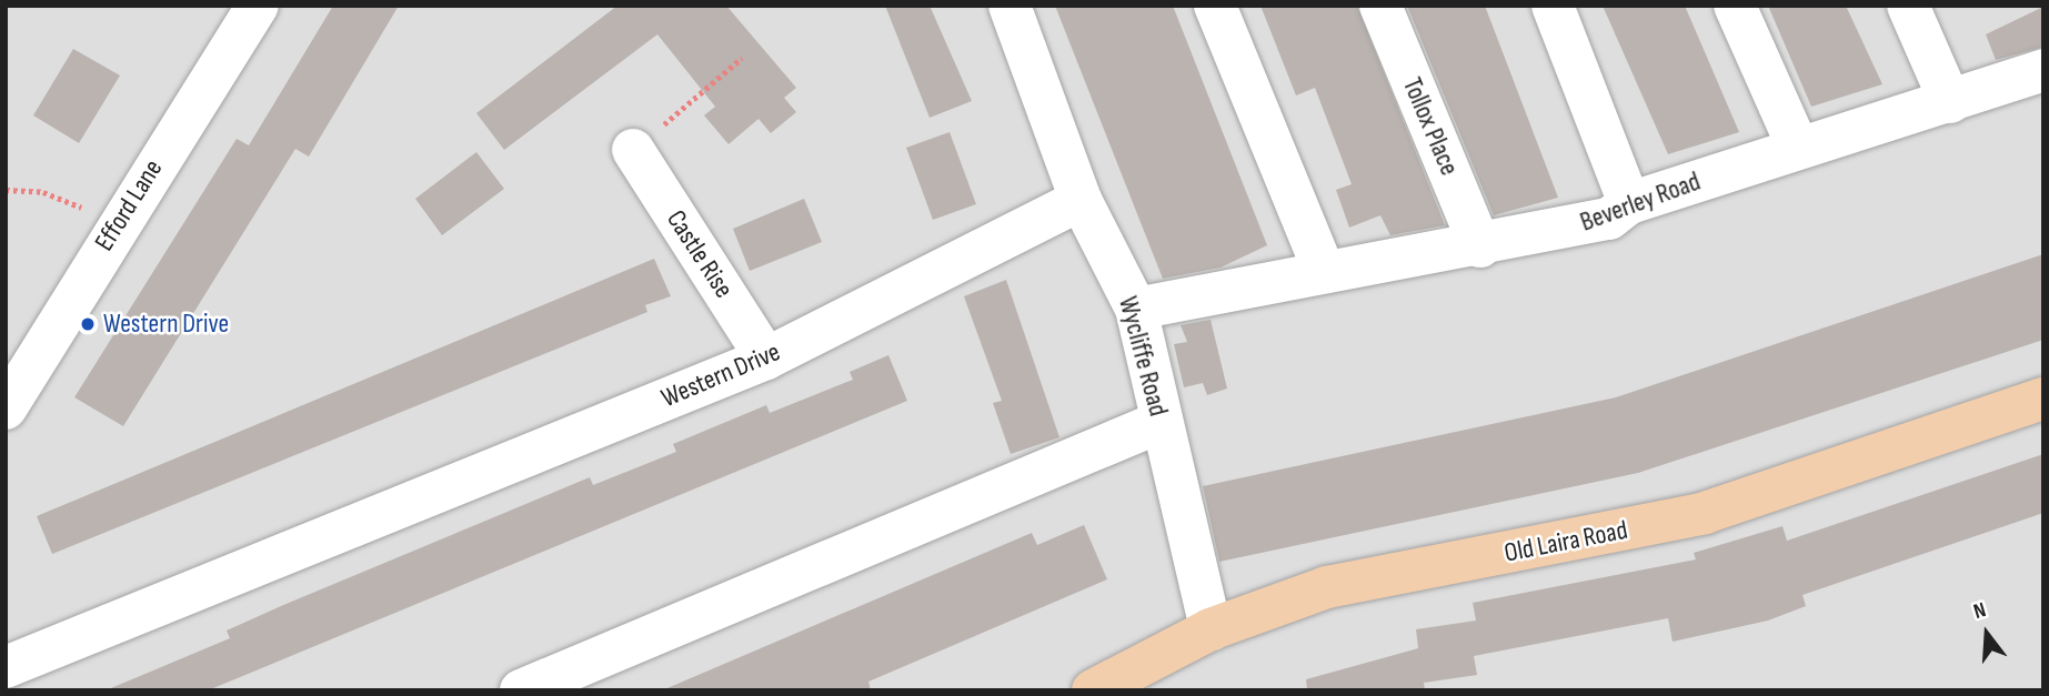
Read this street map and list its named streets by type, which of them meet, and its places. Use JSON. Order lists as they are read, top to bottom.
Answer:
{
  "streets": {
    "main road": ["Old Laira Road"],
    "street": [
      "Tollox Place",
      "Beverley Road",
      "Efford Lane",
      "Castle Rise",
      "Wycliffe Road",
      "Western Drive"
    ]
  },
  "crossings": [
    ["Tollox Place", "Beverley Road"],
    ["Beverley Road", "Wycliffe Road"],
    ["Castle Rise", "Western Drive"],
    ["Wycliffe Road", "Western Drive"],
    ["Wycliffe Road", "Old Laira Road"]
  ],
  "places": ["Western Drive"],
  "north": "top"
}
